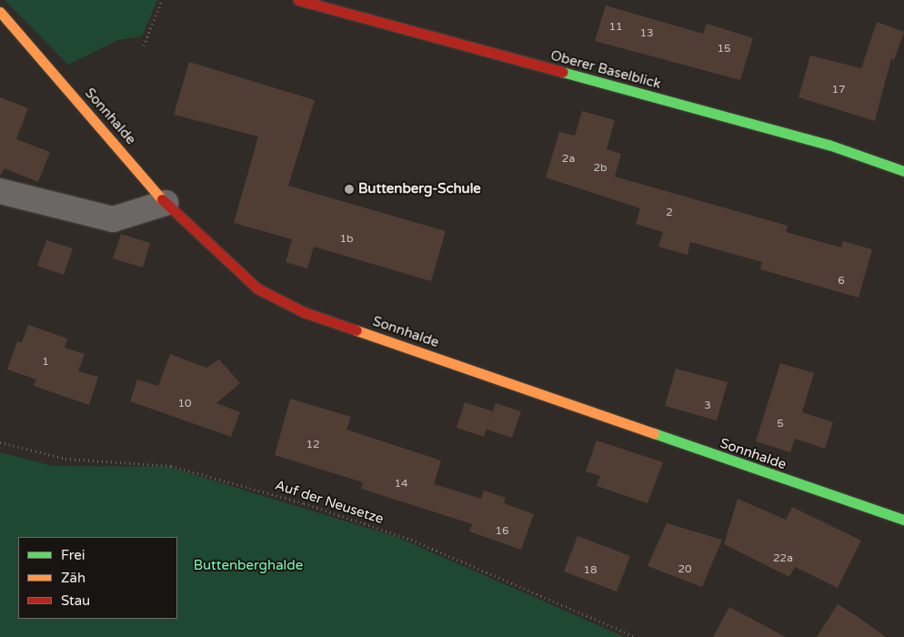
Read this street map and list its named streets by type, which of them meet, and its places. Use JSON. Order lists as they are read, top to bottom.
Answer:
{
  "streets": {
    "street": ["Oberer Baselblick", "Sonnhalde"],
    "path": ["Auf der Neusetze"]
  },
  "parks": ["Buttenberghalde"],
  "places": ["Buttenberg-Schule"],
  "house_numbers": [
    "11",
    "13",
    "15",
    "17",
    "2a",
    "2b",
    "2",
    "1b",
    "6",
    "1",
    "10",
    "3",
    "5",
    "12",
    "14",
    "16",
    "22a",
    "20",
    "18"
  ],
  "legend": ["Frei", "Zäh", "Stau"]
}
